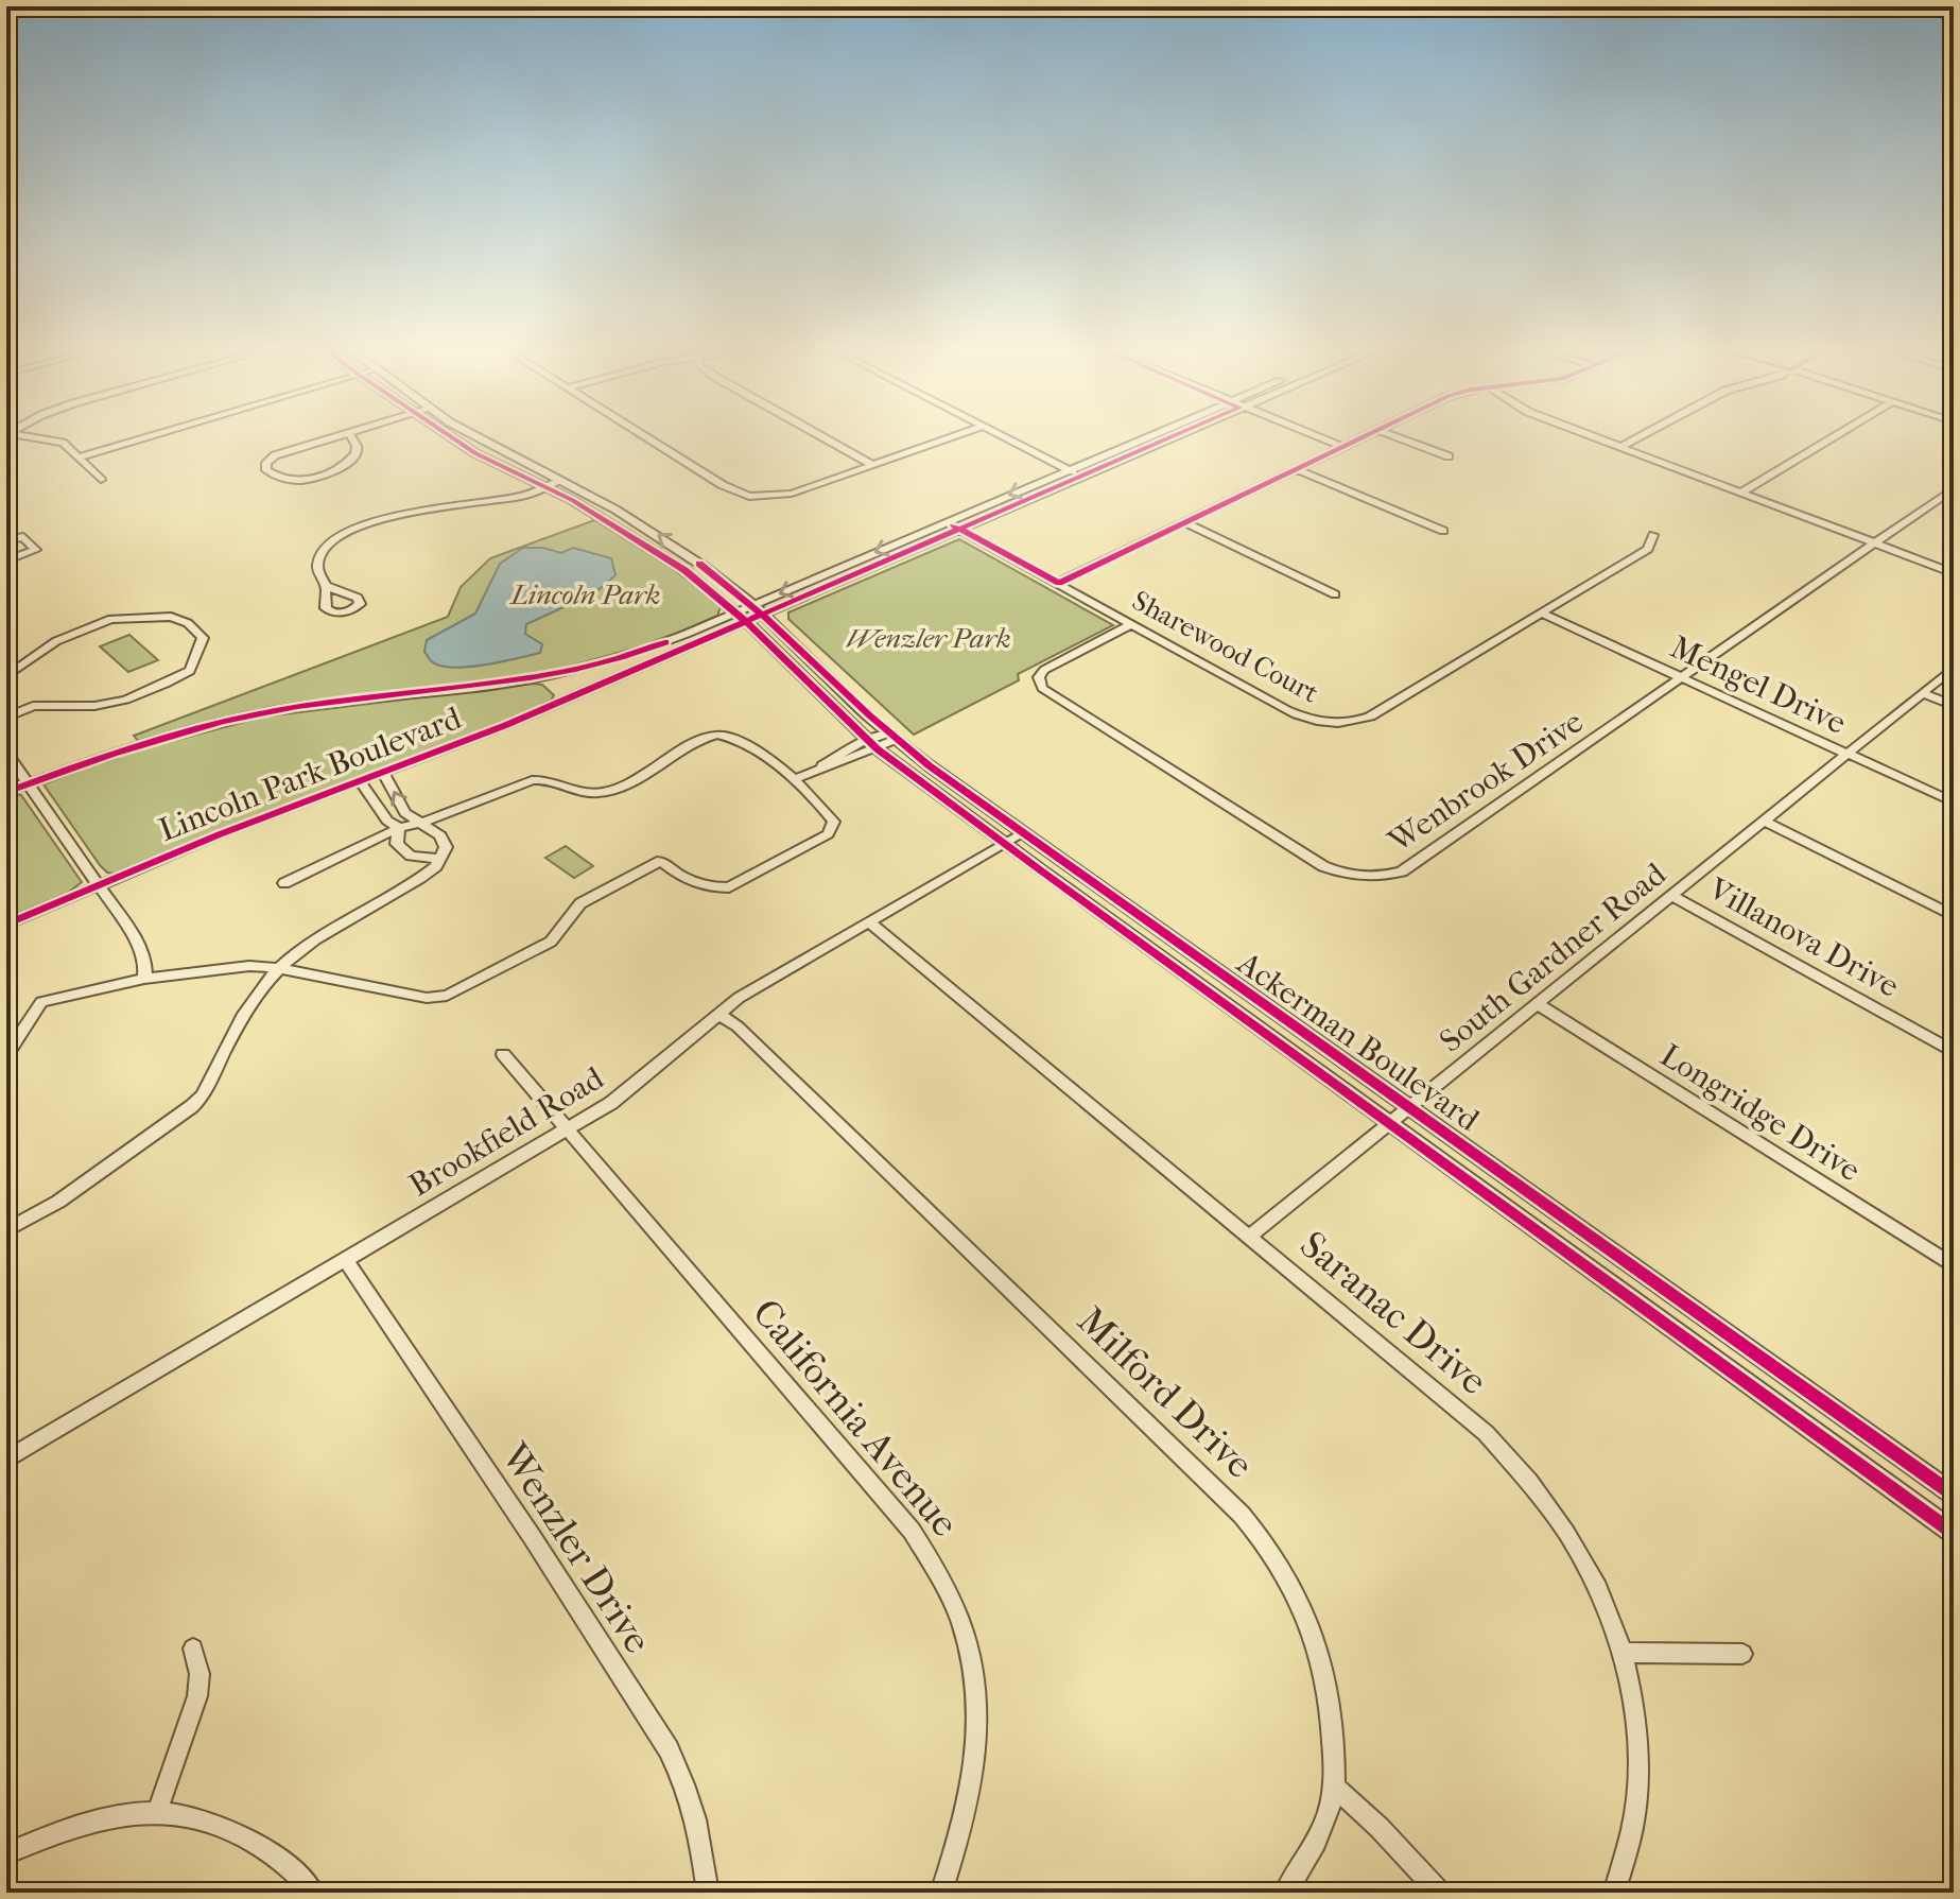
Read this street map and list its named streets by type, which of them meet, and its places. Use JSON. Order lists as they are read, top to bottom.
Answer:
{
  "streets": {
    "street": [
      "Sharewood Court",
      "Mengel Drive",
      "Lincoln Park Boulevard",
      "Wenbrook Drive",
      "Villanova Drive",
      "South Gardner Road",
      "Ackerman Boulevard",
      "Longridge Drive",
      "Brookfield Road",
      "Saranac Drive",
      "Milford Drive",
      "California Avenue",
      "Wenzler Drive"
    ]
  },
  "crossings": [
    ["Sharewood Court", "Mengel Drive"],
    ["Sharewood Court", "Lincoln Park Boulevard"],
    ["Sharewood Court", "Wenbrook Drive"],
    ["Mengel Drive", "Wenbrook Drive"],
    ["Mengel Drive", "South Gardner Road"],
    ["Lincoln Park Boulevard", "Ackerman Boulevard"],
    ["Villanova Drive", "South Gardner Road"],
    ["South Gardner Road", "Ackerman Boulevard"],
    ["South Gardner Road", "Longridge Drive"],
    ["South Gardner Road", "Saranac Drive"],
    ["Ackerman Boulevard", "Brookfield Road"],
    ["Brookfield Road", "Saranac Drive"],
    ["Brookfield Road", "Milford Drive"],
    ["Brookfield Road", "California Avenue"],
    ["Brookfield Road", "Wenzler Drive"]
  ],
  "parks": ["Lincoln Park", "Wenzler Park"]
}
